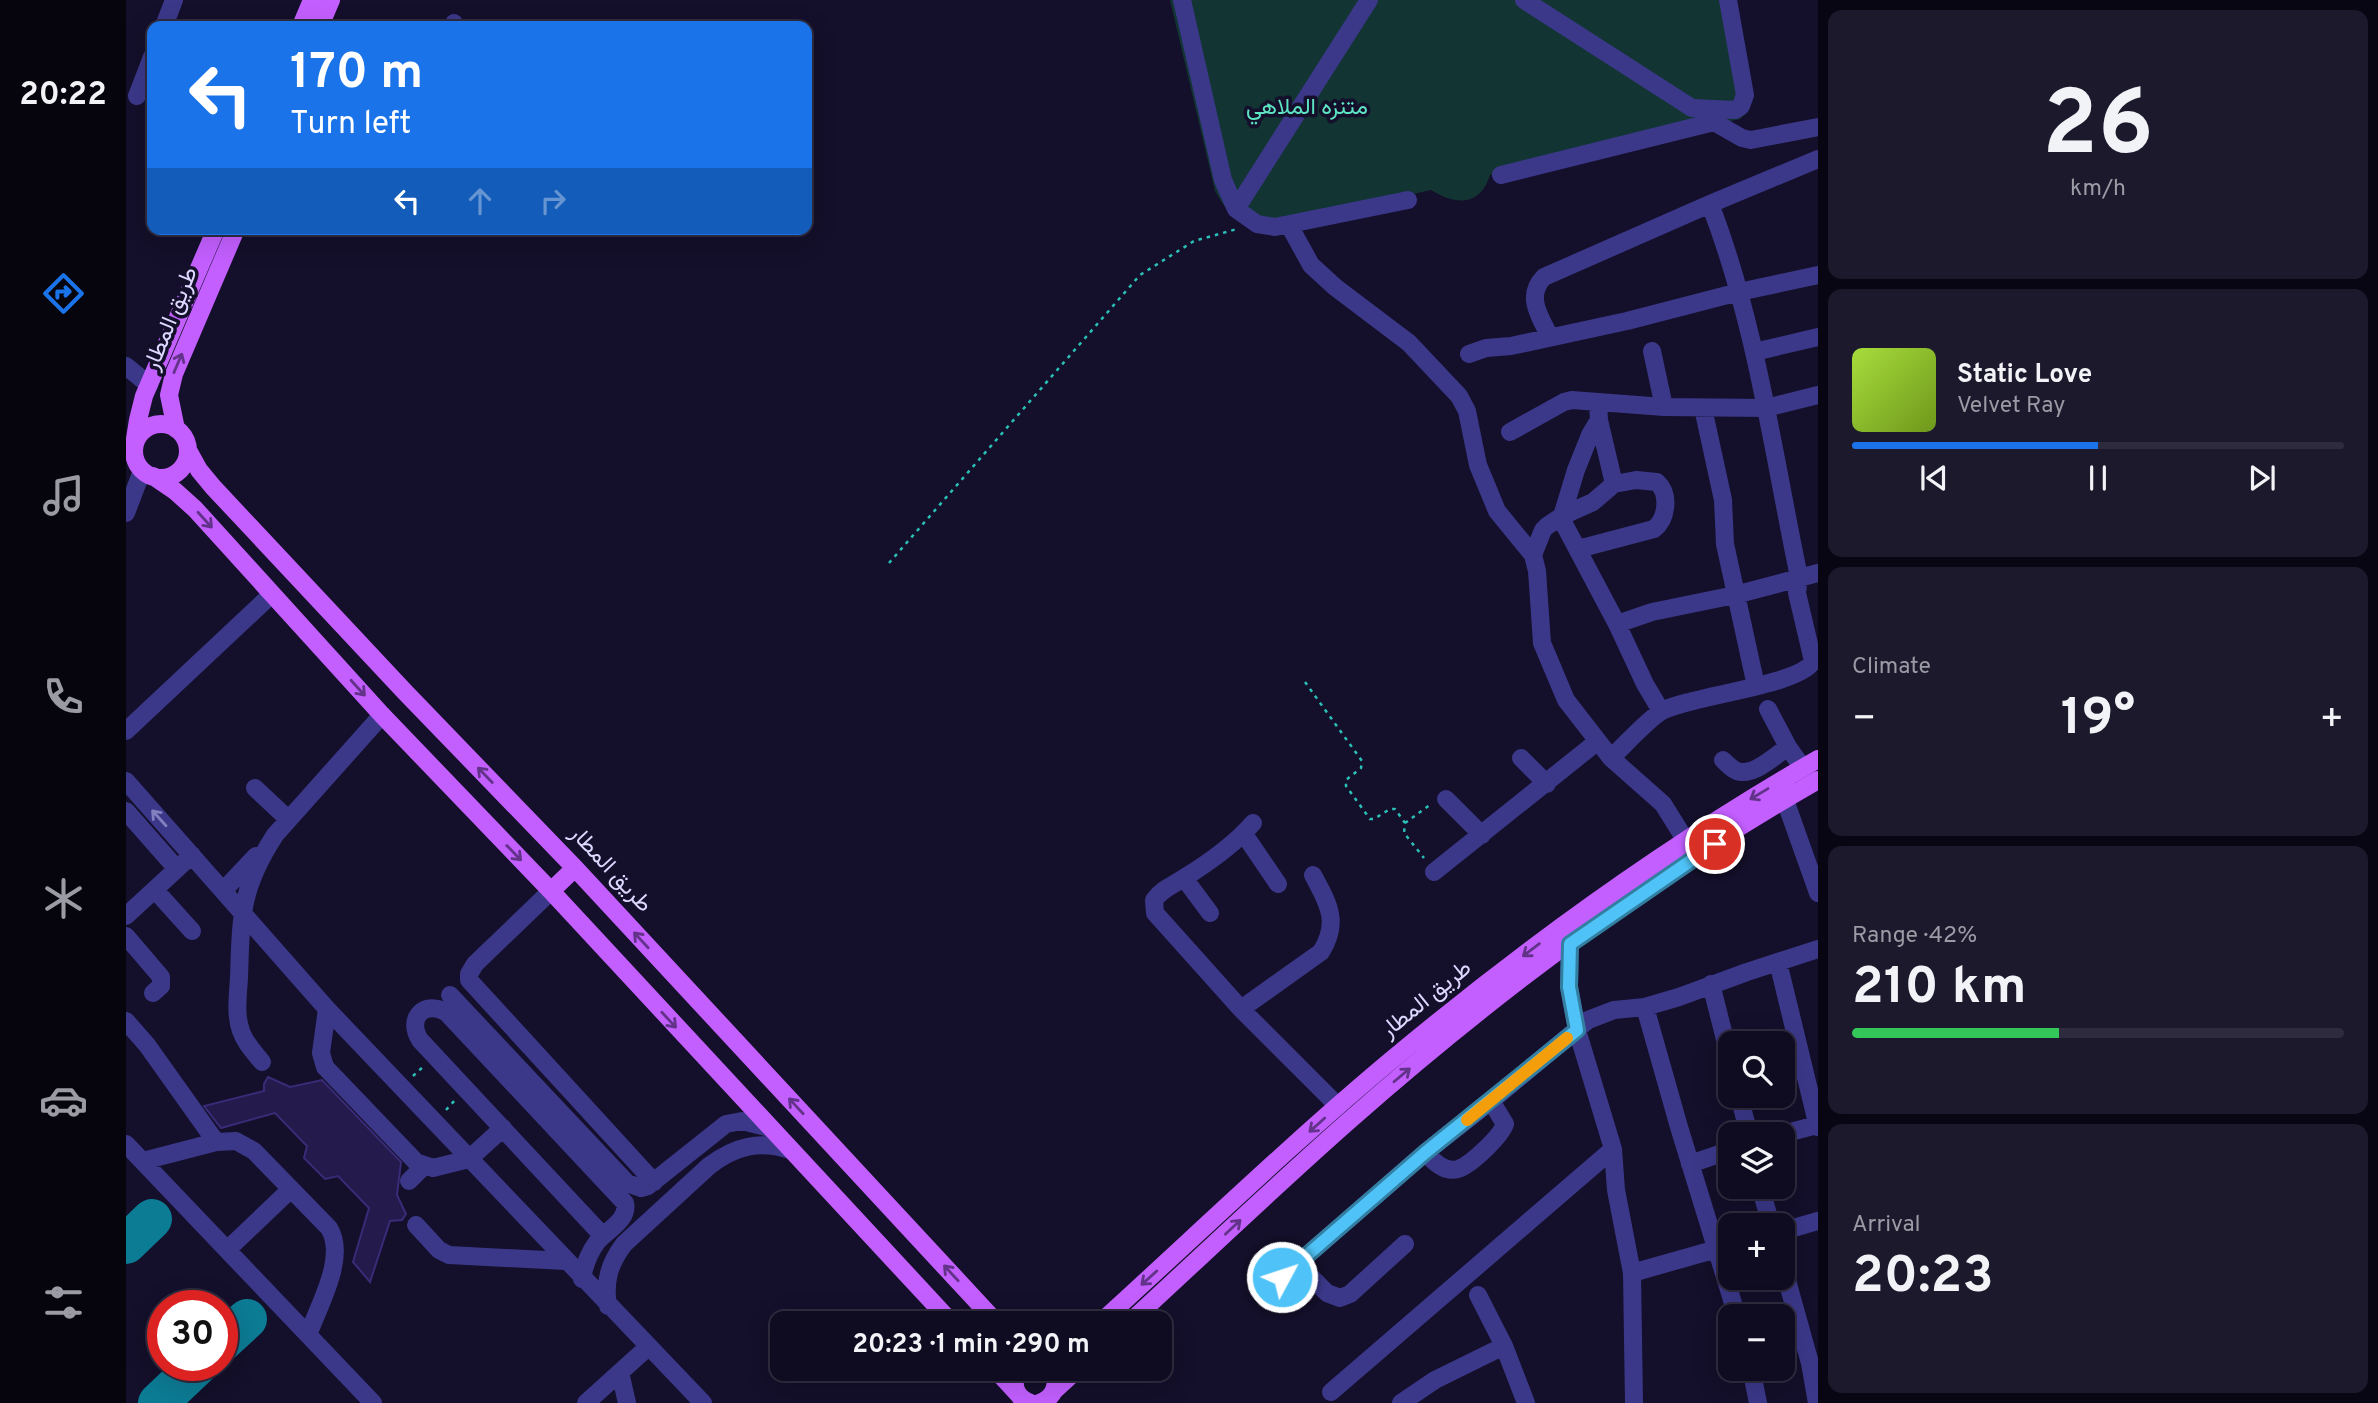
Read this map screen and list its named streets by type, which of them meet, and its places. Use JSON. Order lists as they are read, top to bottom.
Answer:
{
  "streets": {
    "main road": ["طريق المطار"]
  },
  "parks": ["متنزه الملاهي"],
  "page": {
    "tabs": "20:22",
    "tile": [
      ["26", "km/h"],
      "Climate",
      ["Range · 42%", "210 km"],
      ["Arrival", "20:23"]
    ],
    "turn": ["170 m", "Turn left"],
    "song": ["Static Love", "Velvet Ray"],
    "heat": ["−", "19°", "+"],
    "map_buttons": ["+", "−"],
    "limit": "30",
    "trip": "20:23 · 1 min · 290 m"
  }
}
